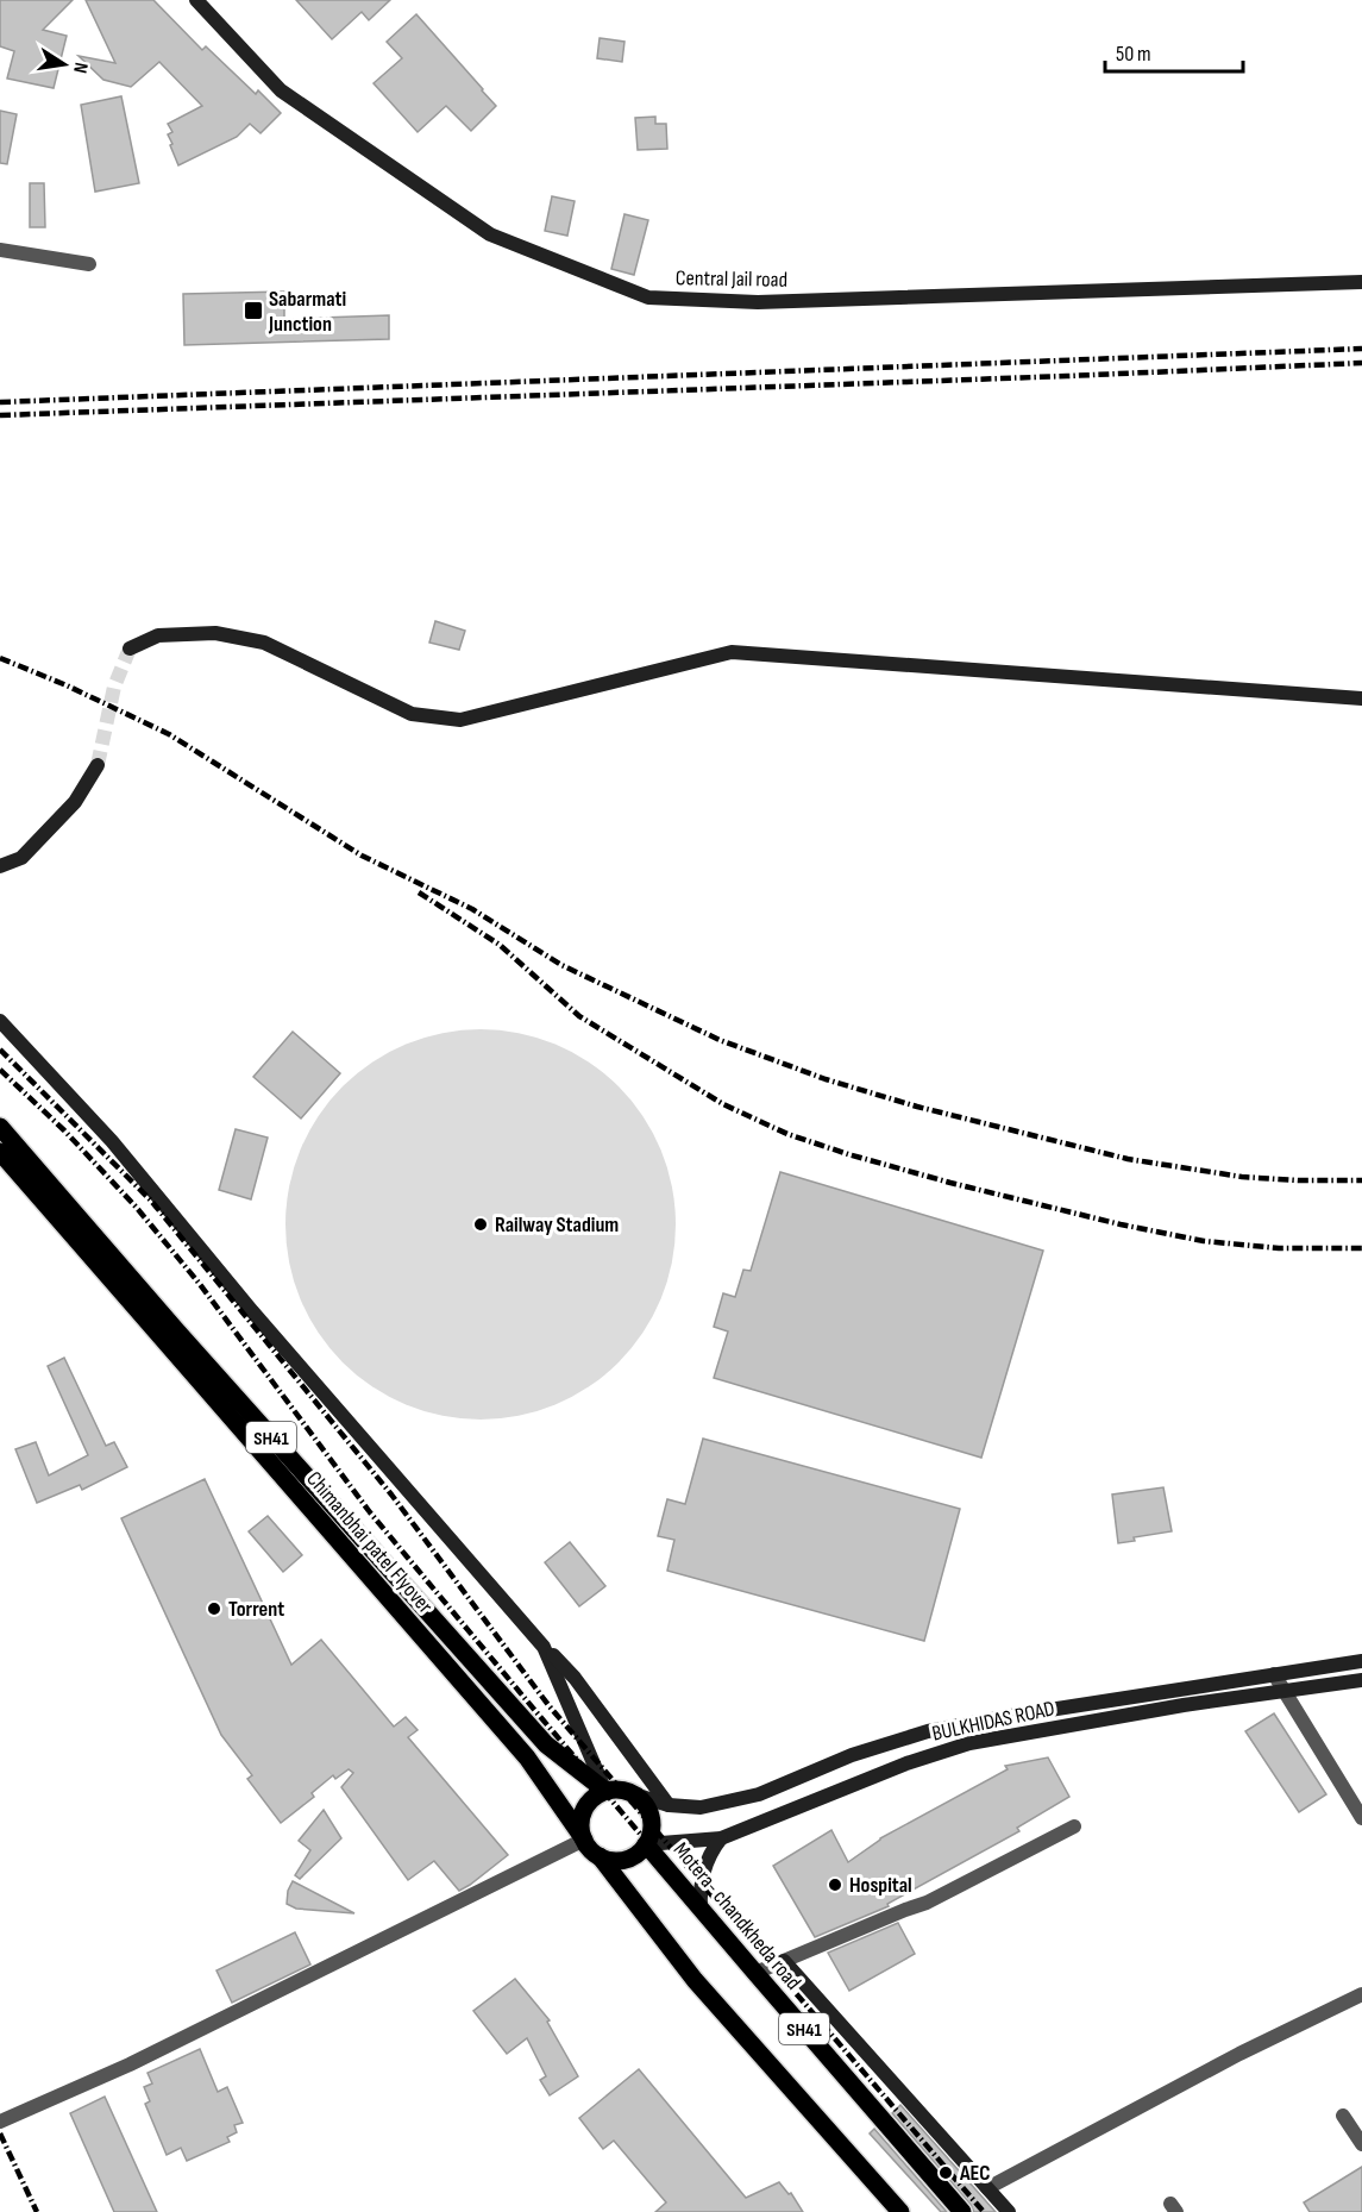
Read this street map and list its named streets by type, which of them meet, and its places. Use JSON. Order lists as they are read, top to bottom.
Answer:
{
  "streets": {
    "main road": ["SH41", "Chimanbhai patel Flyover", "Motera- chandkheda road"],
    "street": ["Central Jail road", "BULKHIDAS ROAD"]
  },
  "crossings": [
    ["SH41", "Chimanbhai patel Flyover"],
    ["SH41", "BULKHIDAS ROAD"],
    ["SH41", "Motera- chandkheda road"],
    ["Chimanbhai patel Flyover", "BULKHIDAS ROAD"],
    ["Chimanbhai patel Flyover", "Motera- chandkheda road"],
    ["BULKHIDAS ROAD", "Motera- chandkheda road"]
  ],
  "places": {
    "transit": ["Sabarmati Junction"],
    "other": [
      "Railway Stadium",
      "Torrent",
      "Hospital",
      "AEC"
    ]
  },
  "scale_bar": "50 m",
  "north": "right"
}
